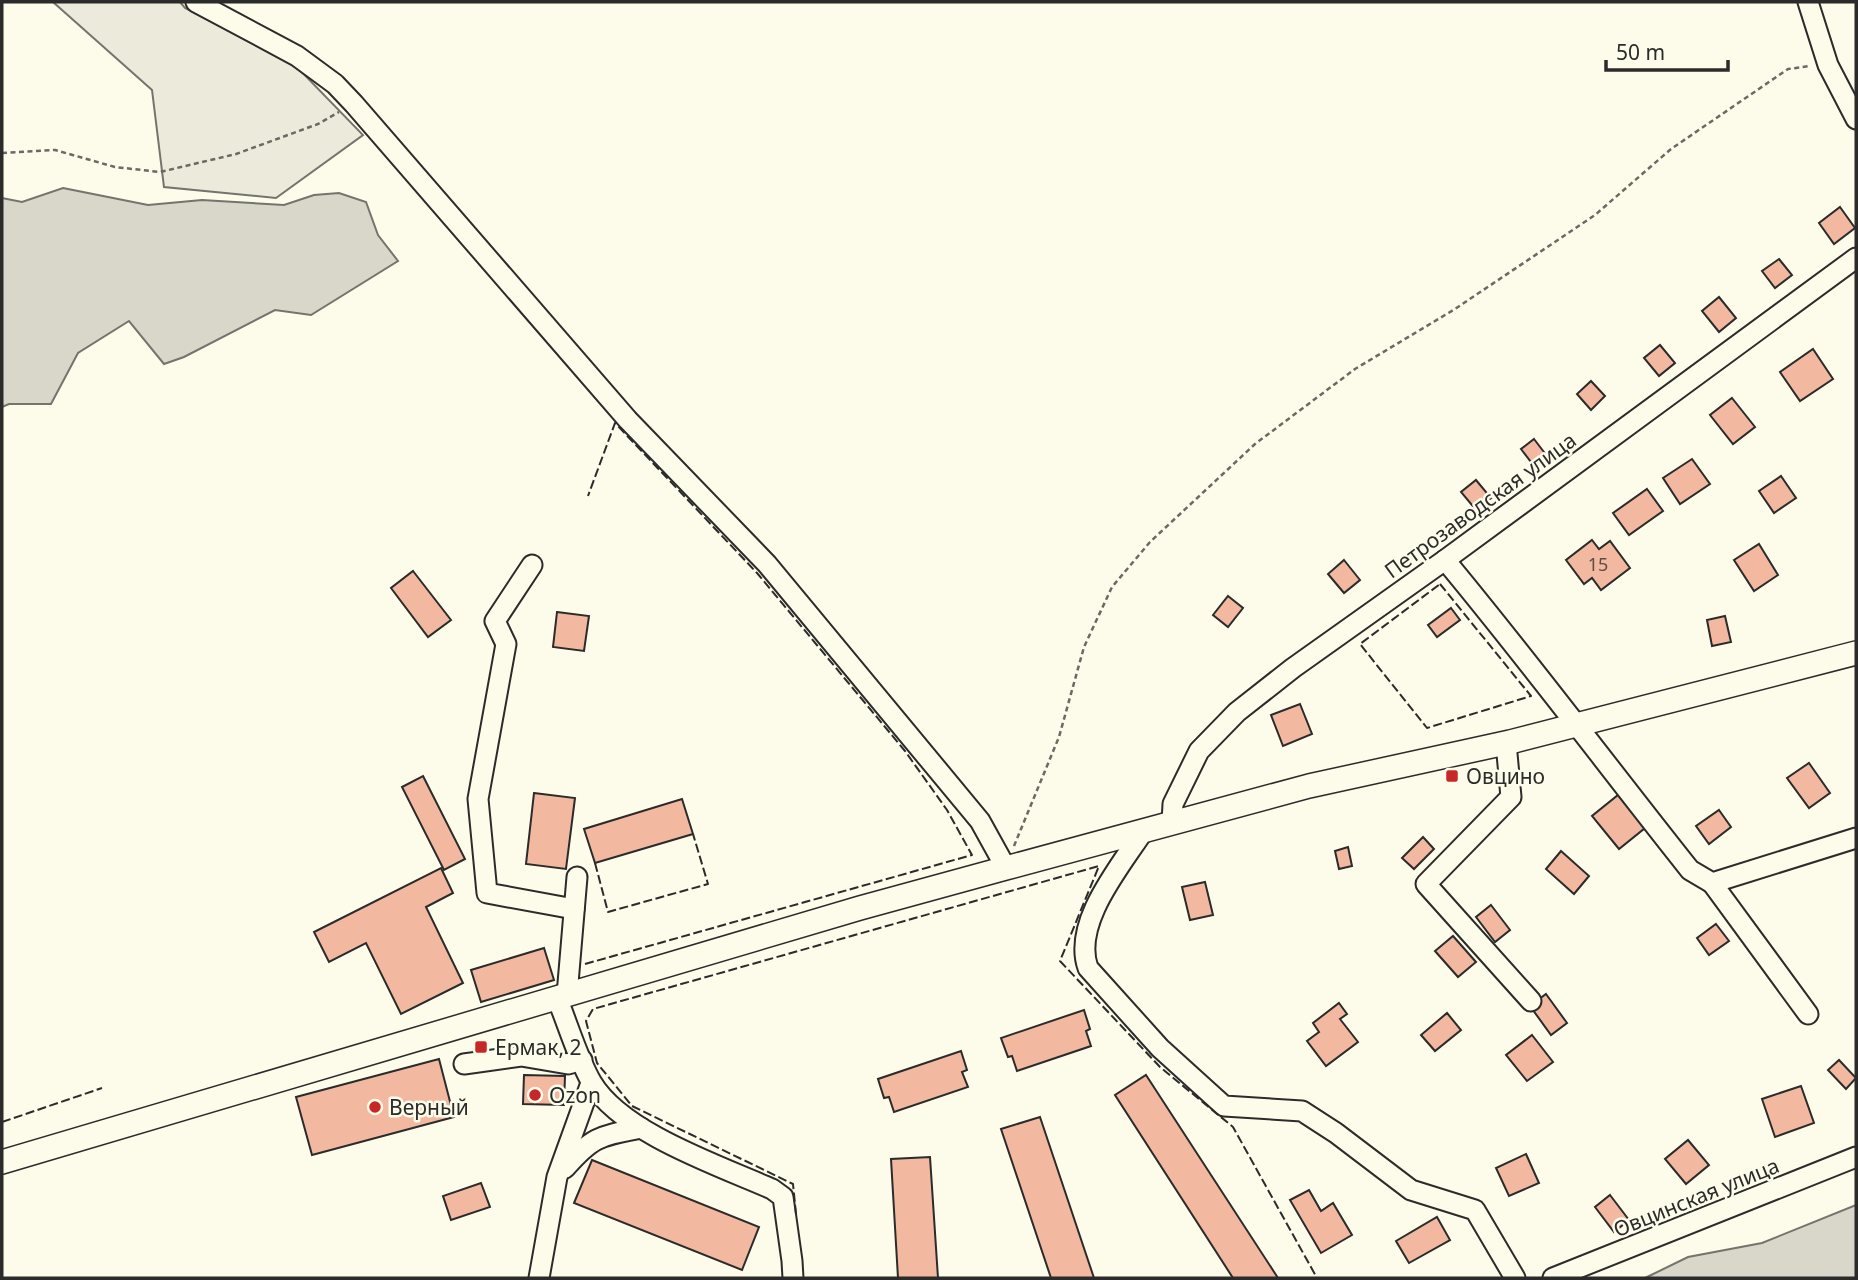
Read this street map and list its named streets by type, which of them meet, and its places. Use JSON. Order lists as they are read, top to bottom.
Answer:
{
  "streets": {
    "street": ["Петрозаводская улица", "Овцинская улица"]
  },
  "places": {
    "transit": ["Овцино", "Ермак, 2"],
    "other": ["Ozon", "Верный"]
  },
  "house_numbers": ["15"],
  "scale_bar": "50 m"
}
